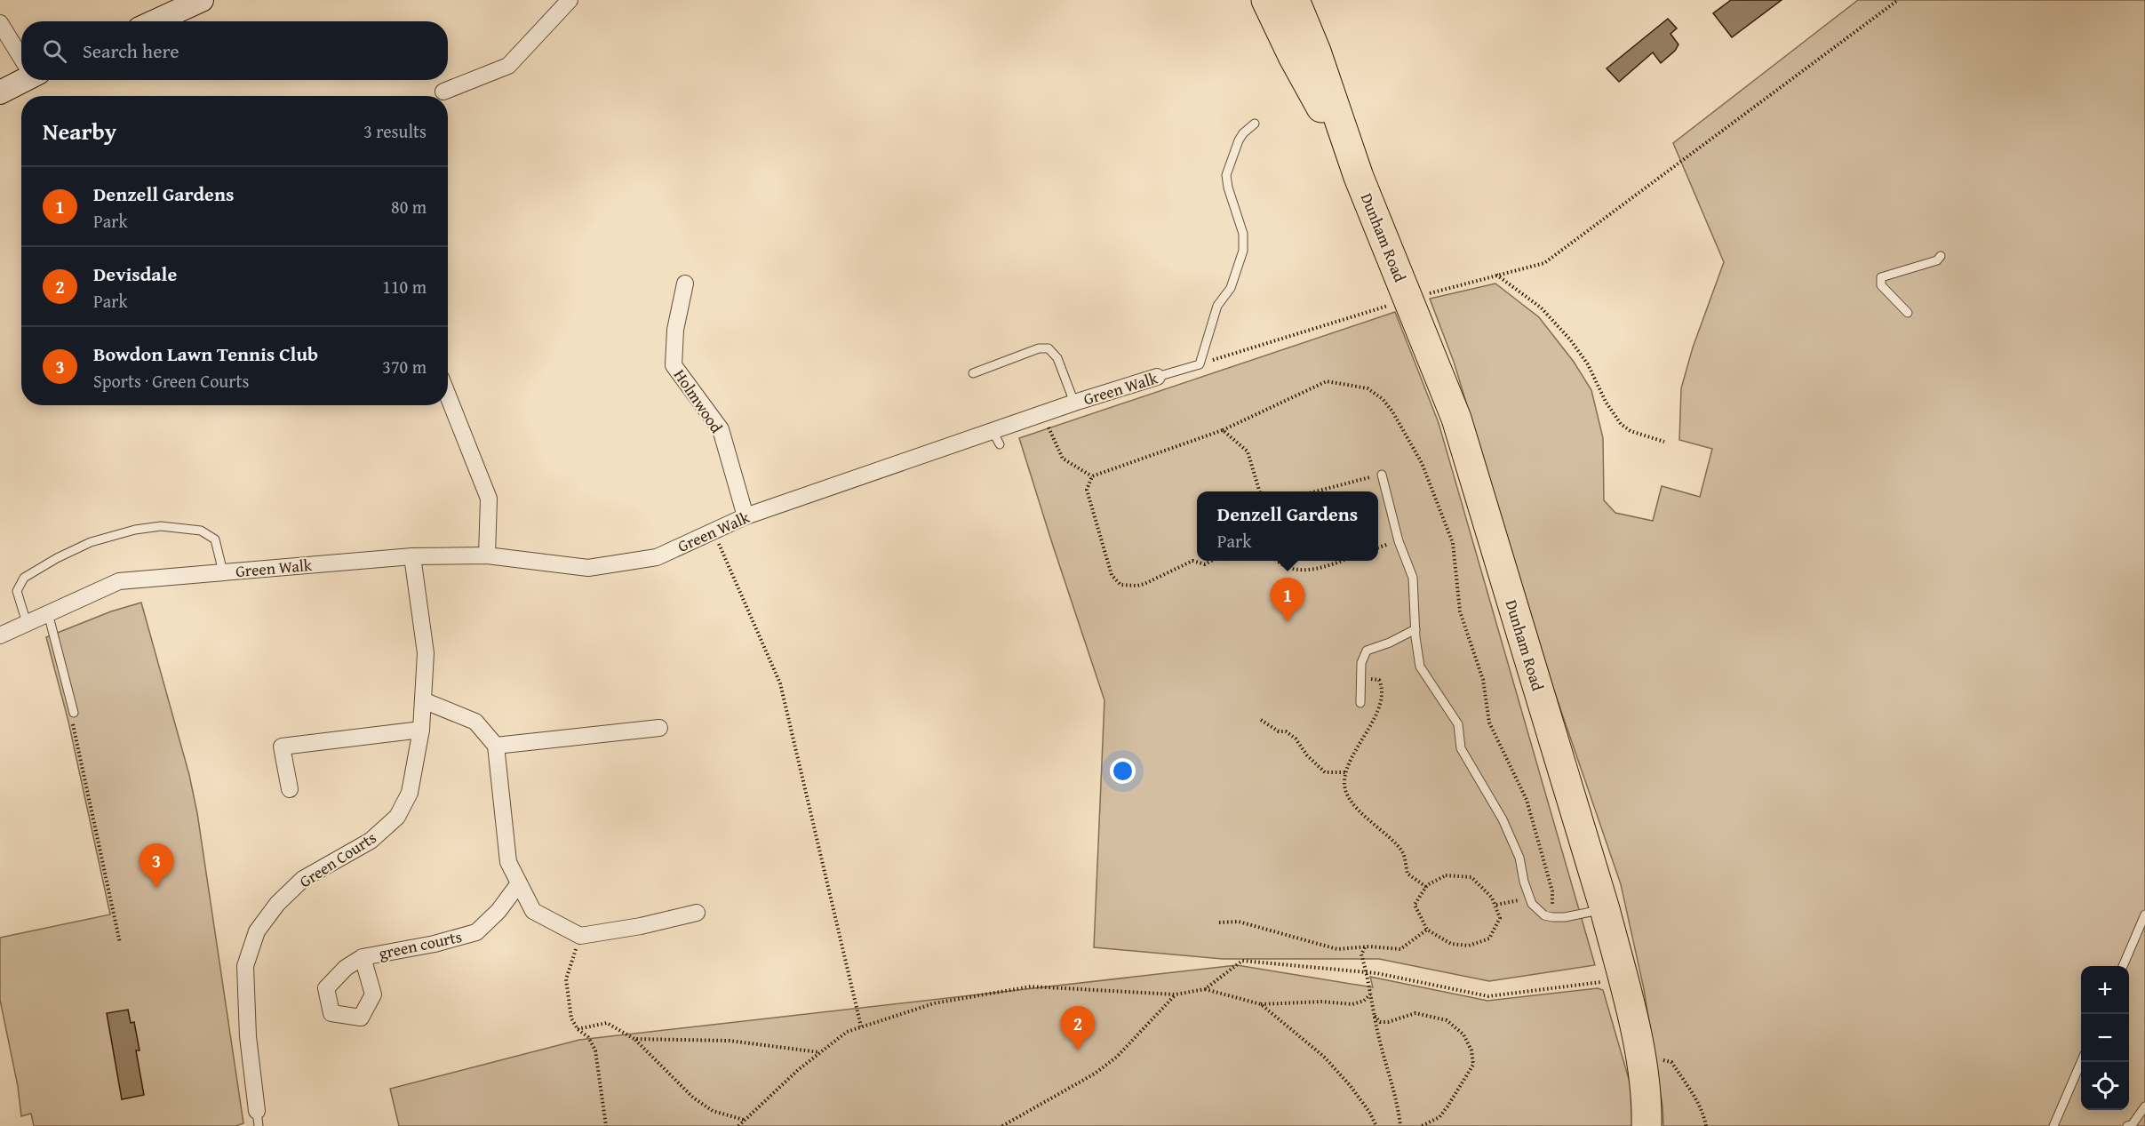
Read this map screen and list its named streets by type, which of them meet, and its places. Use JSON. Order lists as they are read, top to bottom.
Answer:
{
  "streets": {
    "highway": ["Dunham Road"],
    "street": [
      "Green Walk",
      "Holmwood",
      "Green Courts",
      "green courts"
    ]
  },
  "crossings": [
    ["Green Walk", "Holmwood"],
    ["Green Walk", "Green Courts"]
  ],
  "page": {
    "search": "Search here",
    "heading": ["Nearby", "3 results"],
    "list": [
      {
        "mark": "1",
        "name": "Denzell Gardens",
        "note": "Park",
        "value": "80 m"
      },
      {
        "mark": "2",
        "name": "Devisdale",
        "note": "Park",
        "value": "110 m"
      },
      {
        "mark": "3",
        "name": "Bowdon Lawn Tennis Club",
        "note": "Sports · Green Courts",
        "value": "370 m"
      }
    ],
    "popup": ["Denzell Gardens", "Park"],
    "pins": ["1", "3", "2"],
    "map_buttons": ["+", "−"]
  }
}
